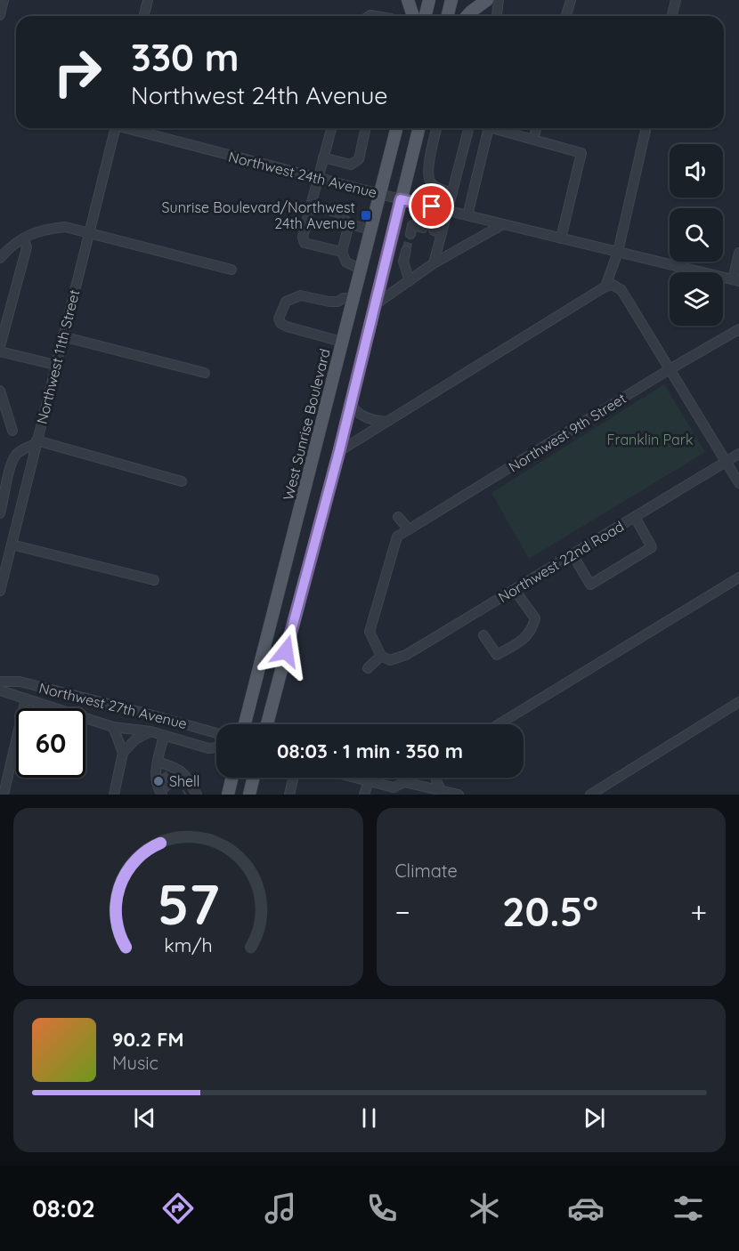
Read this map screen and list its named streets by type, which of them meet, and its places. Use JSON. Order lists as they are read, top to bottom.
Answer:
{
  "streets": {
    "main road": ["West Sunrise Boulevard"],
    "street": [
      "Northwest 24th Avenue",
      "Northwest 11th Street",
      "Northwest 9th Street",
      "Northwest 22nd Road",
      "Northwest 27th Avenue"
    ]
  },
  "crossings": [
    ["Northwest 24th Avenue", "West Sunrise Boulevard"],
    ["Northwest 9th Street", "Northwest 22nd Road"]
  ],
  "parks": ["Franklin Park"],
  "places": {
    "transit": ["Sunrise Boulevard/Northwest 24th Avenue"],
    "other": ["Shell"]
  },
  "page": {
    "turn": ["330 m", "Northwest 24th Avenue"],
    "limit": "60",
    "trip": "08:03 · 1 min · 350 m",
    "tile": "Climate",
    "heat": ["−", "20.5°", "+"],
    "song": ["90.2 FM", "Music"],
    "tabs": "08:02",
    "gauge": ["57", "km/h"]
  }
}
